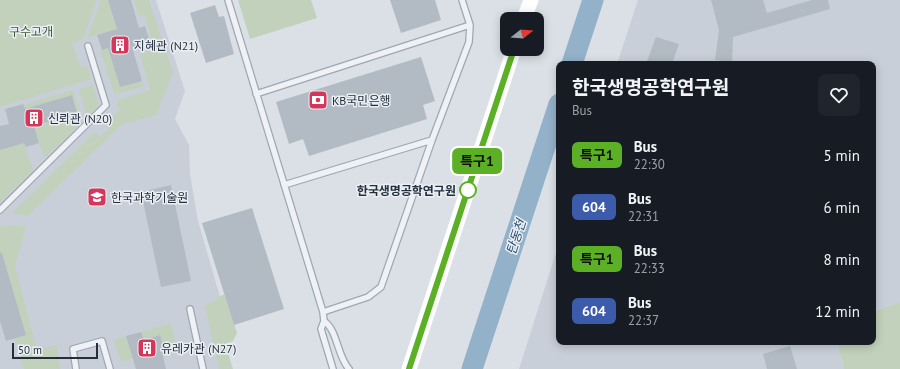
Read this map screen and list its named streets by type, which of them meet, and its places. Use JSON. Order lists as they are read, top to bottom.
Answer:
{
  "water": ["탄동천"],
  "parks": ["구수고개"],
  "places": {
    "building": ["지혜관 (N21)", "신뢰관 (N20)", "유레카관 (N27)"],
    "bank": ["KB국민은행"],
    "other": ["한국생명공학연구원"],
    "school or university": ["한국과학기술원"]
  },
  "lines": ["bus line 특구1"],
  "scale_bar": "50 m",
  "north": "right",
  "page": {
    "on_map": "특구1",
    "heading": ["한국생명공학연구원", "Bus"],
    "list": [
      {
        "mark": "특구1",
        "name": "Bus",
        "note": "22:30",
        "value": "5 min"
      },
      {
        "mark": "604",
        "name": "Bus",
        "note": "22:31",
        "value": "6 min"
      },
      {
        "mark": "특구1",
        "name": "Bus",
        "note": "22:33",
        "value": "8 min"
      },
      {
        "mark": "604",
        "name": "Bus",
        "note": "22:37",
        "value": "12 min"
      }
    ],
    "scale": "50 m"
  }
}
